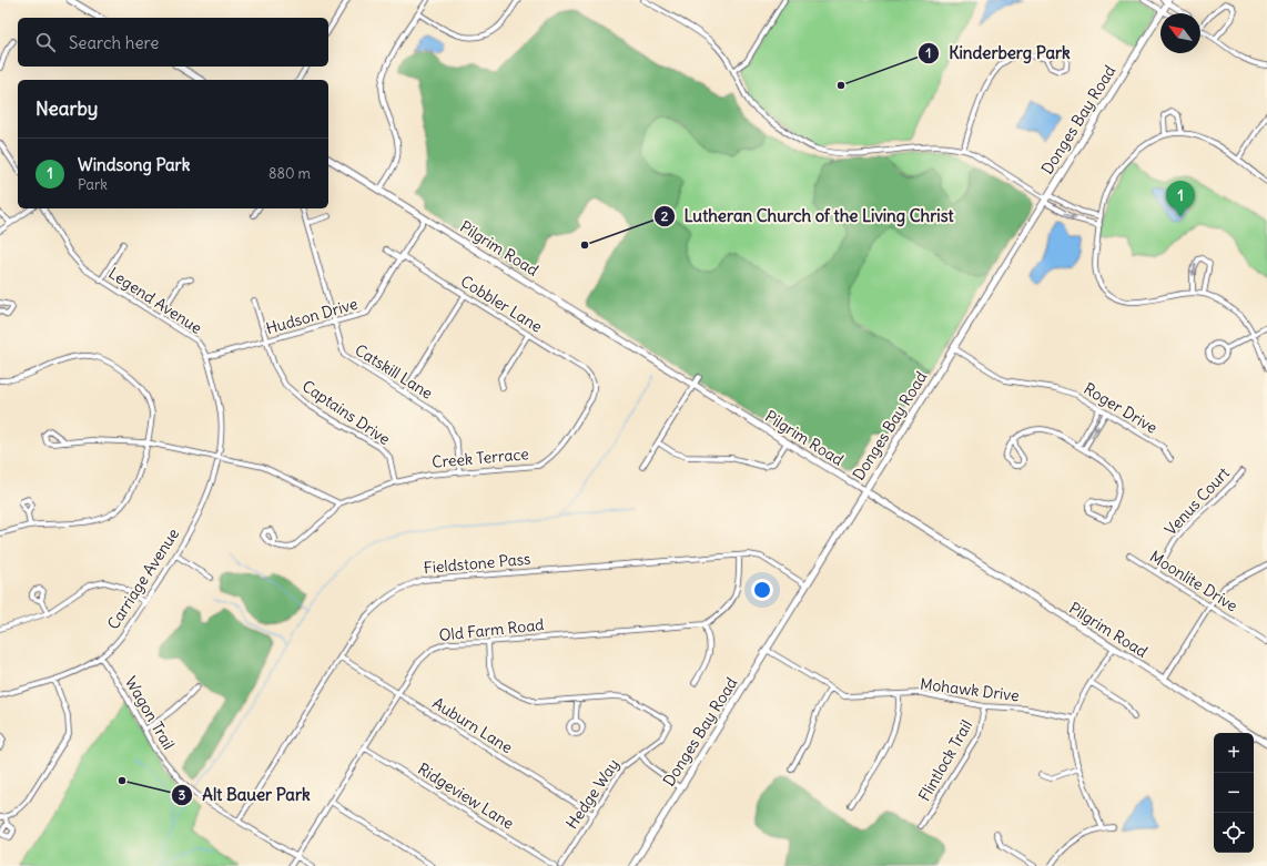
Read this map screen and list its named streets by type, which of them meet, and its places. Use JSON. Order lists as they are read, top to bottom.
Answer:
{
  "streets": {
    "street": [
      "Donges Bay Road",
      "Pilgrim Road",
      "Legend Avenue",
      "Cobbler Lane",
      "Hudson Drive",
      "Catskill Lane",
      "Roger Drive",
      "Captains Drive",
      "Creek Terrace",
      "Venus Court",
      "Fieldstone Pass",
      "Carriage Avenue",
      "Moonlite Drive",
      "Old Farm Road",
      "Mohawk Drive",
      "Wagon Trail",
      "Auburn Lane",
      "Flintlock Trail",
      "Hedge Way",
      "Ridgeview Lane"
    ]
  },
  "crossings": [
    ["Donges Bay Road", "Pilgrim Road"],
    ["Donges Bay Road", "Roger Drive"],
    ["Donges Bay Road", "Fieldstone Pass"],
    ["Donges Bay Road", "Mohawk Drive"],
    ["Pilgrim Road", "Hudson Drive"],
    ["Legend Avenue", "Hudson Drive"],
    ["Legend Avenue", "Carriage Avenue"],
    ["Cobbler Lane", "Hudson Drive"],
    ["Cobbler Lane", "Creek Terrace"],
    ["Hudson Drive", "Catskill Lane"],
    ["Hudson Drive", "Captains Drive"],
    ["Catskill Lane", "Creek Terrace"],
    ["Captains Drive", "Creek Terrace"],
    ["Venus Court", "Moonlite Drive"],
    ["Fieldstone Pass", "Old Farm Road"],
    ["Fieldstone Pass", "Wagon Trail"],
    ["Fieldstone Pass", "Auburn Lane"],
    ["Carriage Avenue", "Wagon Trail"],
    ["Old Farm Road", "Wagon Trail"],
    ["Old Farm Road", "Auburn Lane"],
    ["Old Farm Road", "Ridgeview Lane"],
    ["Mohawk Drive", "Flintlock Trail"],
    ["Auburn Lane", "Hedge Way"]
  ],
  "places": ["Kinderberg Park", "Lutheran Church of the Living Christ", "Alt Bauer Park"],
  "north": "top left",
  "page": {
    "search": "Search here",
    "heading": "Nearby",
    "list": [
      {
        "mark": "1",
        "name": "Windsong Park",
        "note": "Park",
        "value": "880 m"
      }
    ],
    "pins": "1",
    "map_buttons": ["+", "−"]
  }
}
